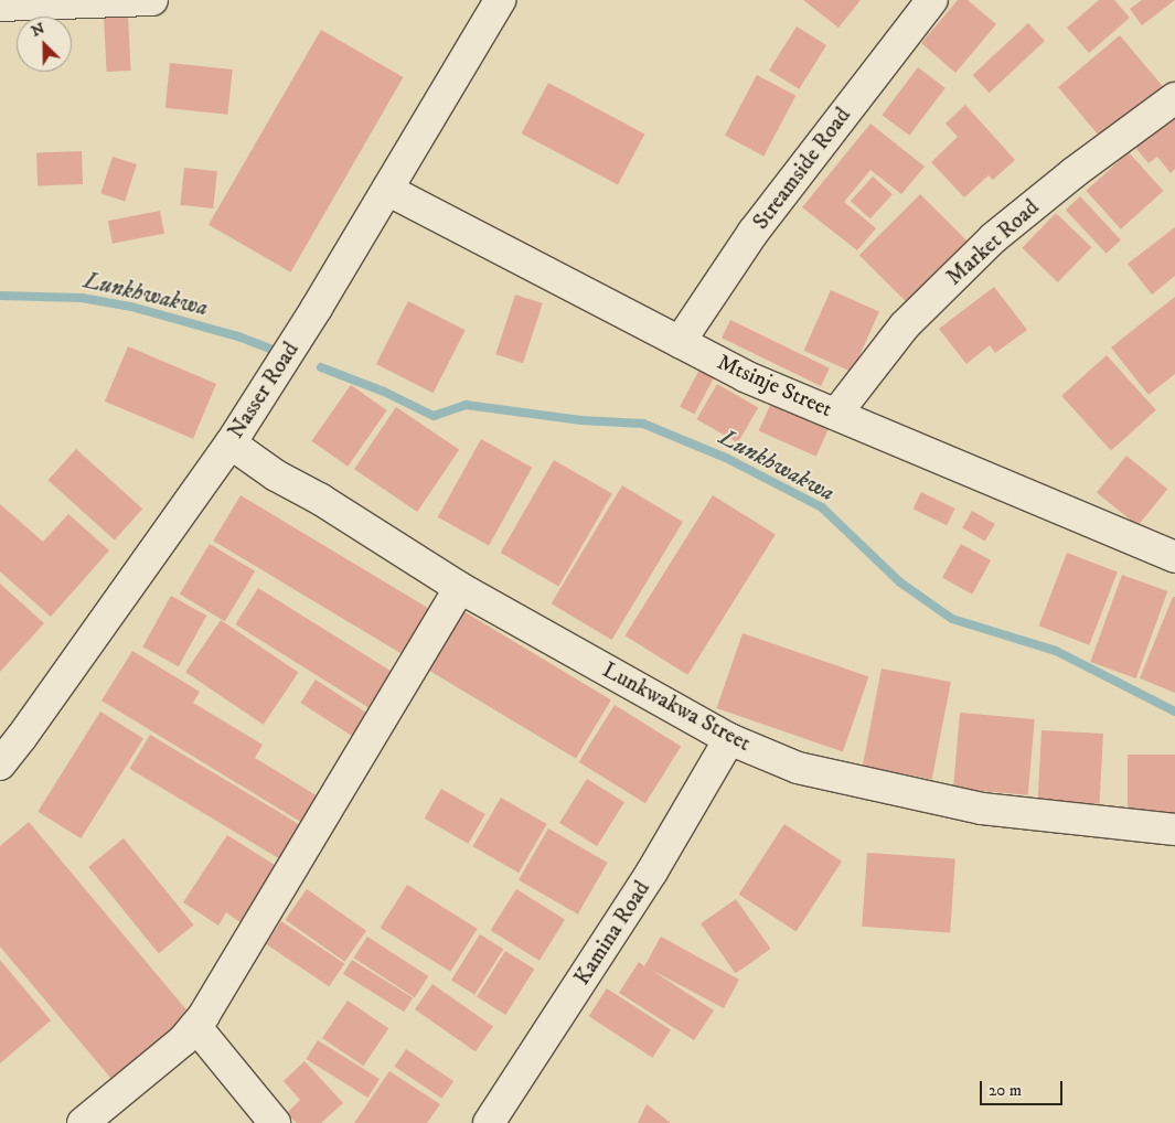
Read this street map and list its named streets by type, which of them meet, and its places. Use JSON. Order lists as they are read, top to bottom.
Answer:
{
  "streets": {
    "street": [
      "Streamside Road",
      "Market Road",
      "Mtsinje Street",
      "Nasser Road",
      "Lunkwakwa Street",
      "Kamina Road"
    ]
  },
  "crossings": [
    ["Streamside Road", "Mtsinje Street"],
    ["Market Road", "Mtsinje Street"],
    ["Mtsinje Street", "Nasser Road"],
    ["Nasser Road", "Lunkwakwa Street"],
    ["Lunkwakwa Street", "Kamina Road"]
  ],
  "water": ["Lunkhwakwa"],
  "scale_bar": "20 m",
  "north": "top left"
}
